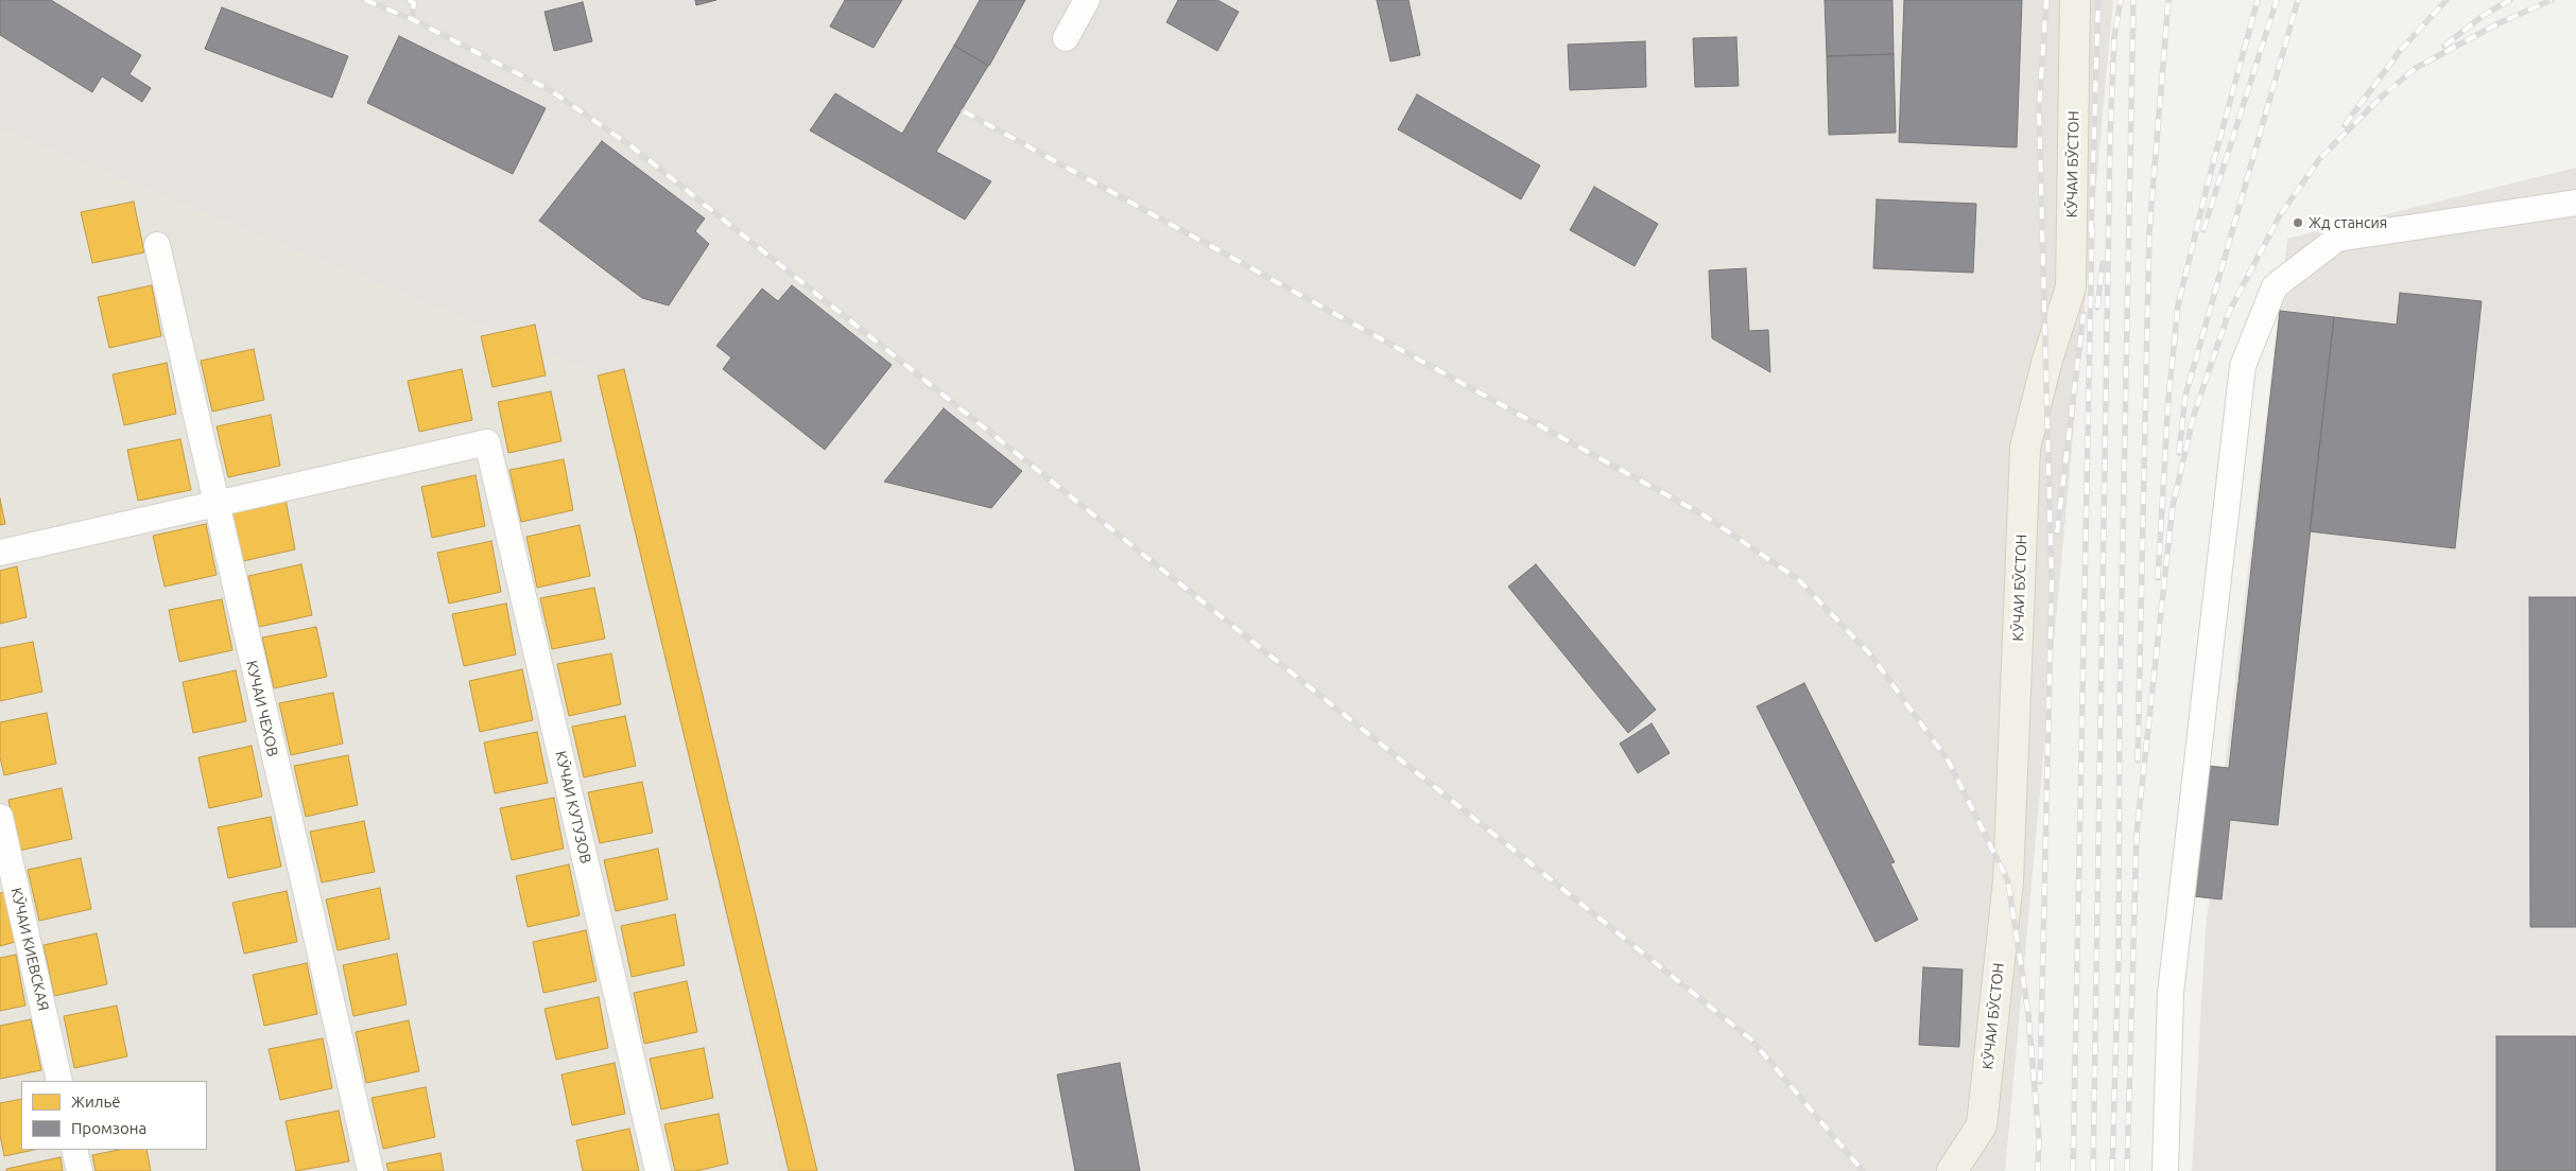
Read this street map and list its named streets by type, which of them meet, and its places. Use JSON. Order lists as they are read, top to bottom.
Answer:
{
  "streets": {
    "main road": ["КӮЧАИ БӮСТОН"],
    "street": ["КУЧАИ ЧЕХОВ", "КӮЧАИ КУТУЗОВ", "КӮЧАИ КИЕВСКАЯ"]
  },
  "crossings": [
    ["КУЧАИ ЧЕХОВ", "КӮЧАИ КУТУЗОВ"]
  ],
  "places": ["Жд стансия"],
  "legend": ["Жильё", "Промзона"]
}
